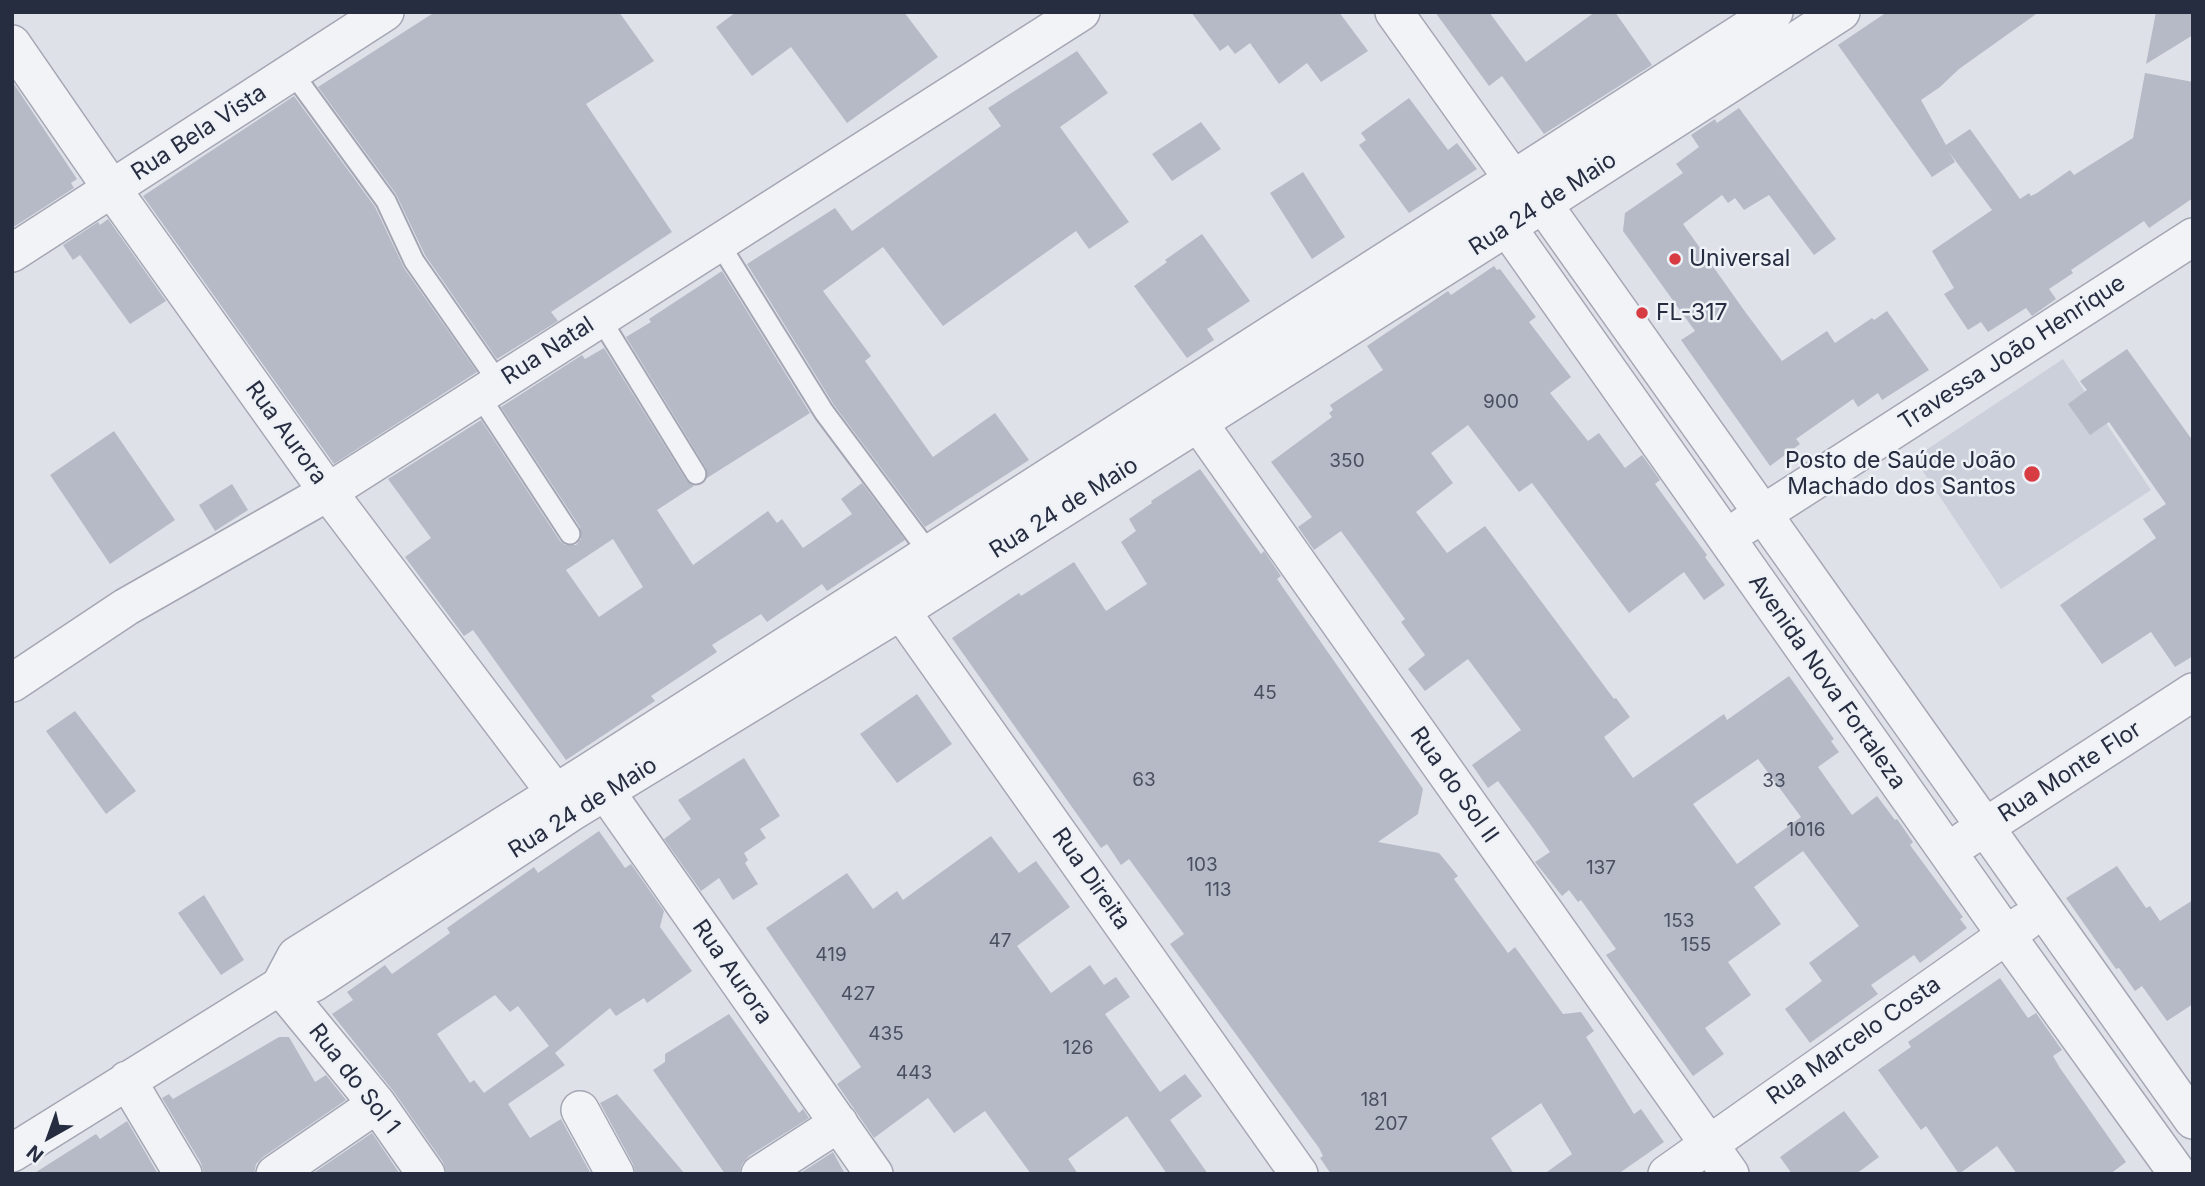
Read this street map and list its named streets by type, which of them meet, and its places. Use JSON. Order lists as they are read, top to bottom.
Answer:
{
  "streets": {
    "street": [
      "Rua Bela Vista",
      "Rua 24 de Maio",
      "Rua Natal",
      "Travessa João Henrique",
      "Rua Aurora",
      "Avenida Nova Fortaleza",
      "Rua Monte Flor",
      "Rua do Sol II",
      "Rua Direita",
      "Rua Marcelo Costa",
      "Rua do Sol 1"
    ]
  },
  "crossings": [
    ["Rua Bela Vista", "Rua Aurora"],
    ["Rua 24 de Maio", "Rua Aurora"],
    ["Rua 24 de Maio", "Avenida Nova Fortaleza"],
    ["Rua 24 de Maio", "Rua do Sol II"],
    ["Rua 24 de Maio", "Rua Direita"],
    ["Rua 24 de Maio", "Rua do Sol 1"],
    ["Rua Natal", "Rua Aurora"],
    ["Travessa João Henrique", "Avenida Nova Fortaleza"],
    ["Avenida Nova Fortaleza", "Rua Monte Flor"],
    ["Avenida Nova Fortaleza", "Rua Marcelo Costa"],
    ["Rua do Sol II", "Rua Marcelo Costa"]
  ],
  "places": ["Universal", "FL-317", "Posto de Saúde João Machado dos Santos"],
  "house_numbers": [
    "900",
    "350",
    "45",
    "63",
    "33",
    "1016",
    "103",
    "137",
    "113",
    "153",
    "47",
    "155",
    "419",
    "427",
    "435",
    "126",
    "443",
    "181",
    "207"
  ],
  "north": "bottom left"
}
